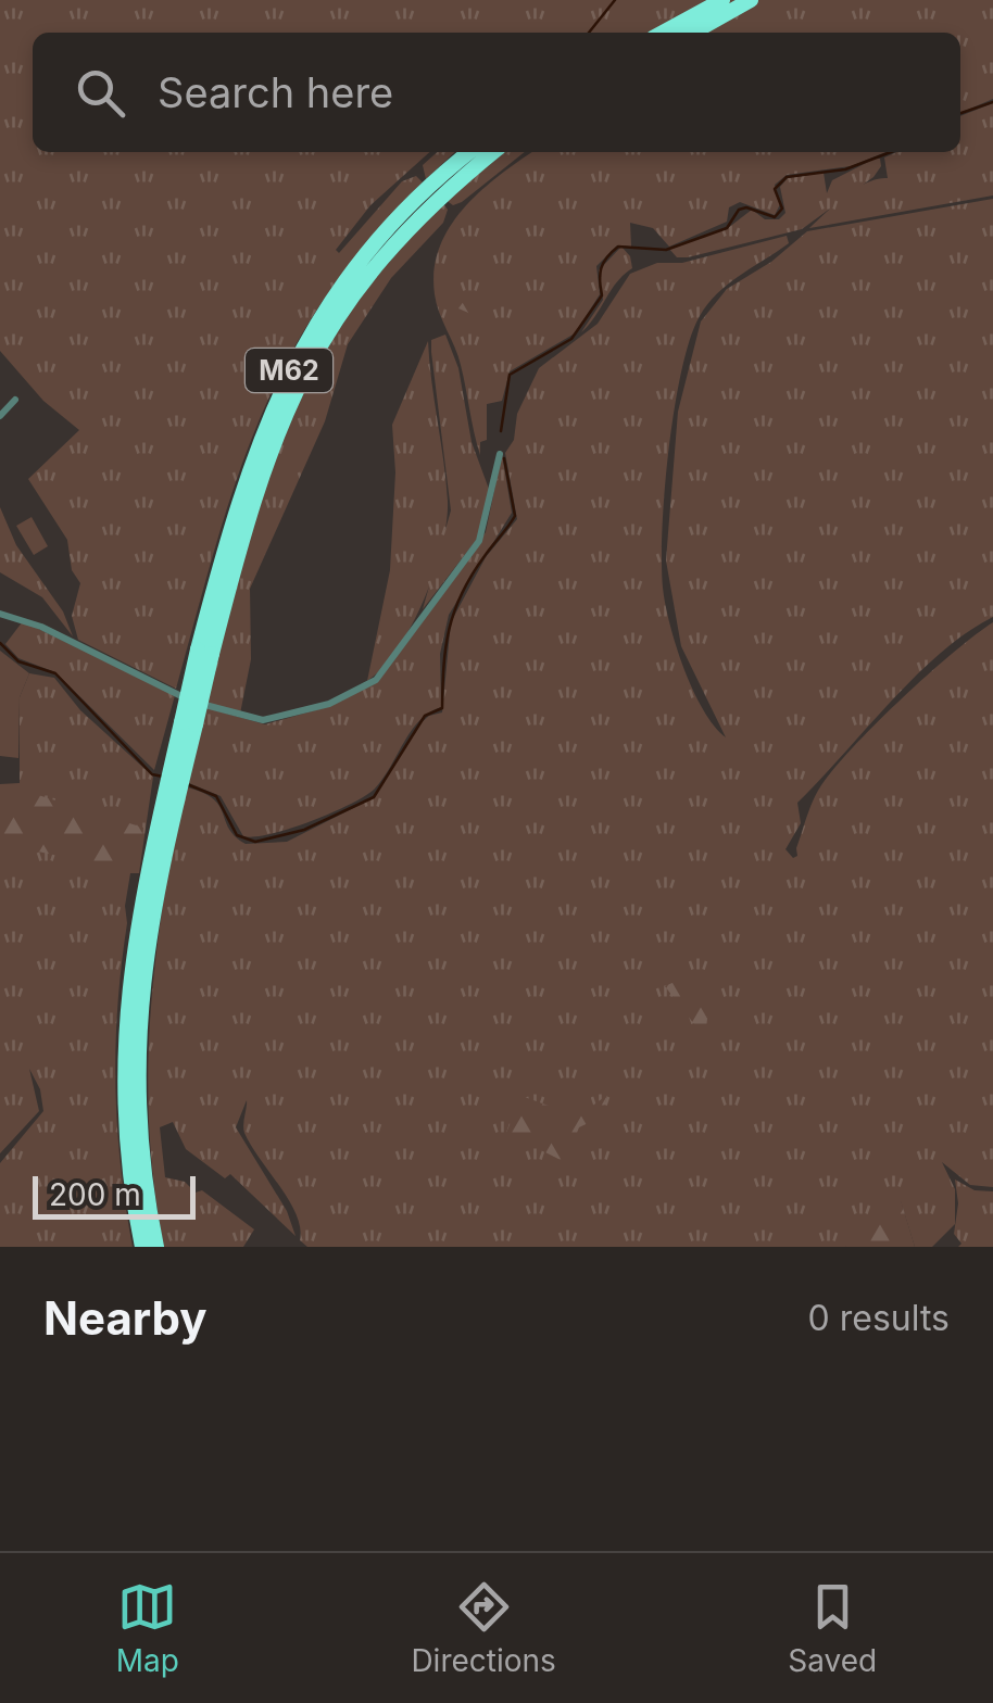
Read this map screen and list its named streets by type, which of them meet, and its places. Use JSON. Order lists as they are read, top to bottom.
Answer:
{
  "streets": {
    "highway": ["M62"]
  },
  "scale_bar": "200 m",
  "page": {
    "search": "Search here",
    "scale": "200 m",
    "heading": ["Nearby", "0 results"],
    "nav": ["Map", "Directions", "Saved"]
  }
}
